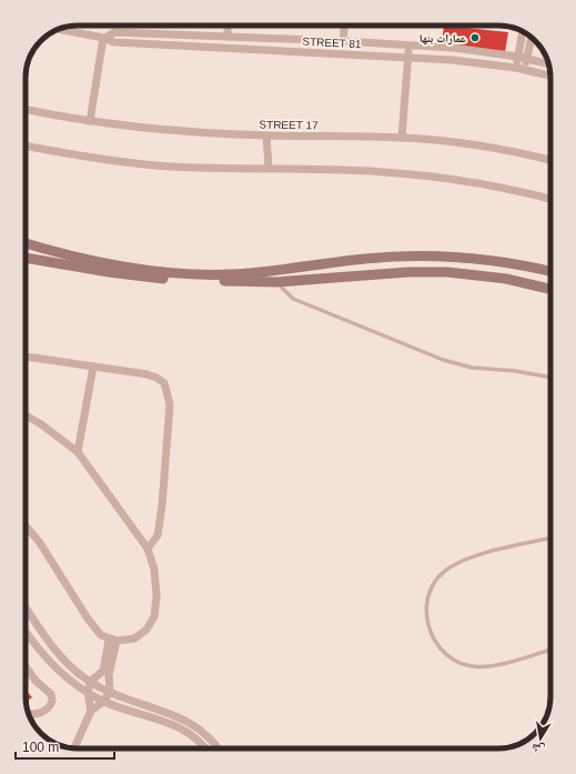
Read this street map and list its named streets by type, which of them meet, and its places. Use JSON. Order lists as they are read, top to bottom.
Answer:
{
  "streets": {
    "street": ["STREET 81", "STREET 17"]
  },
  "places": ["عمارات بنها"],
  "scale_bar": "100 m",
  "north": "bottom"
}
